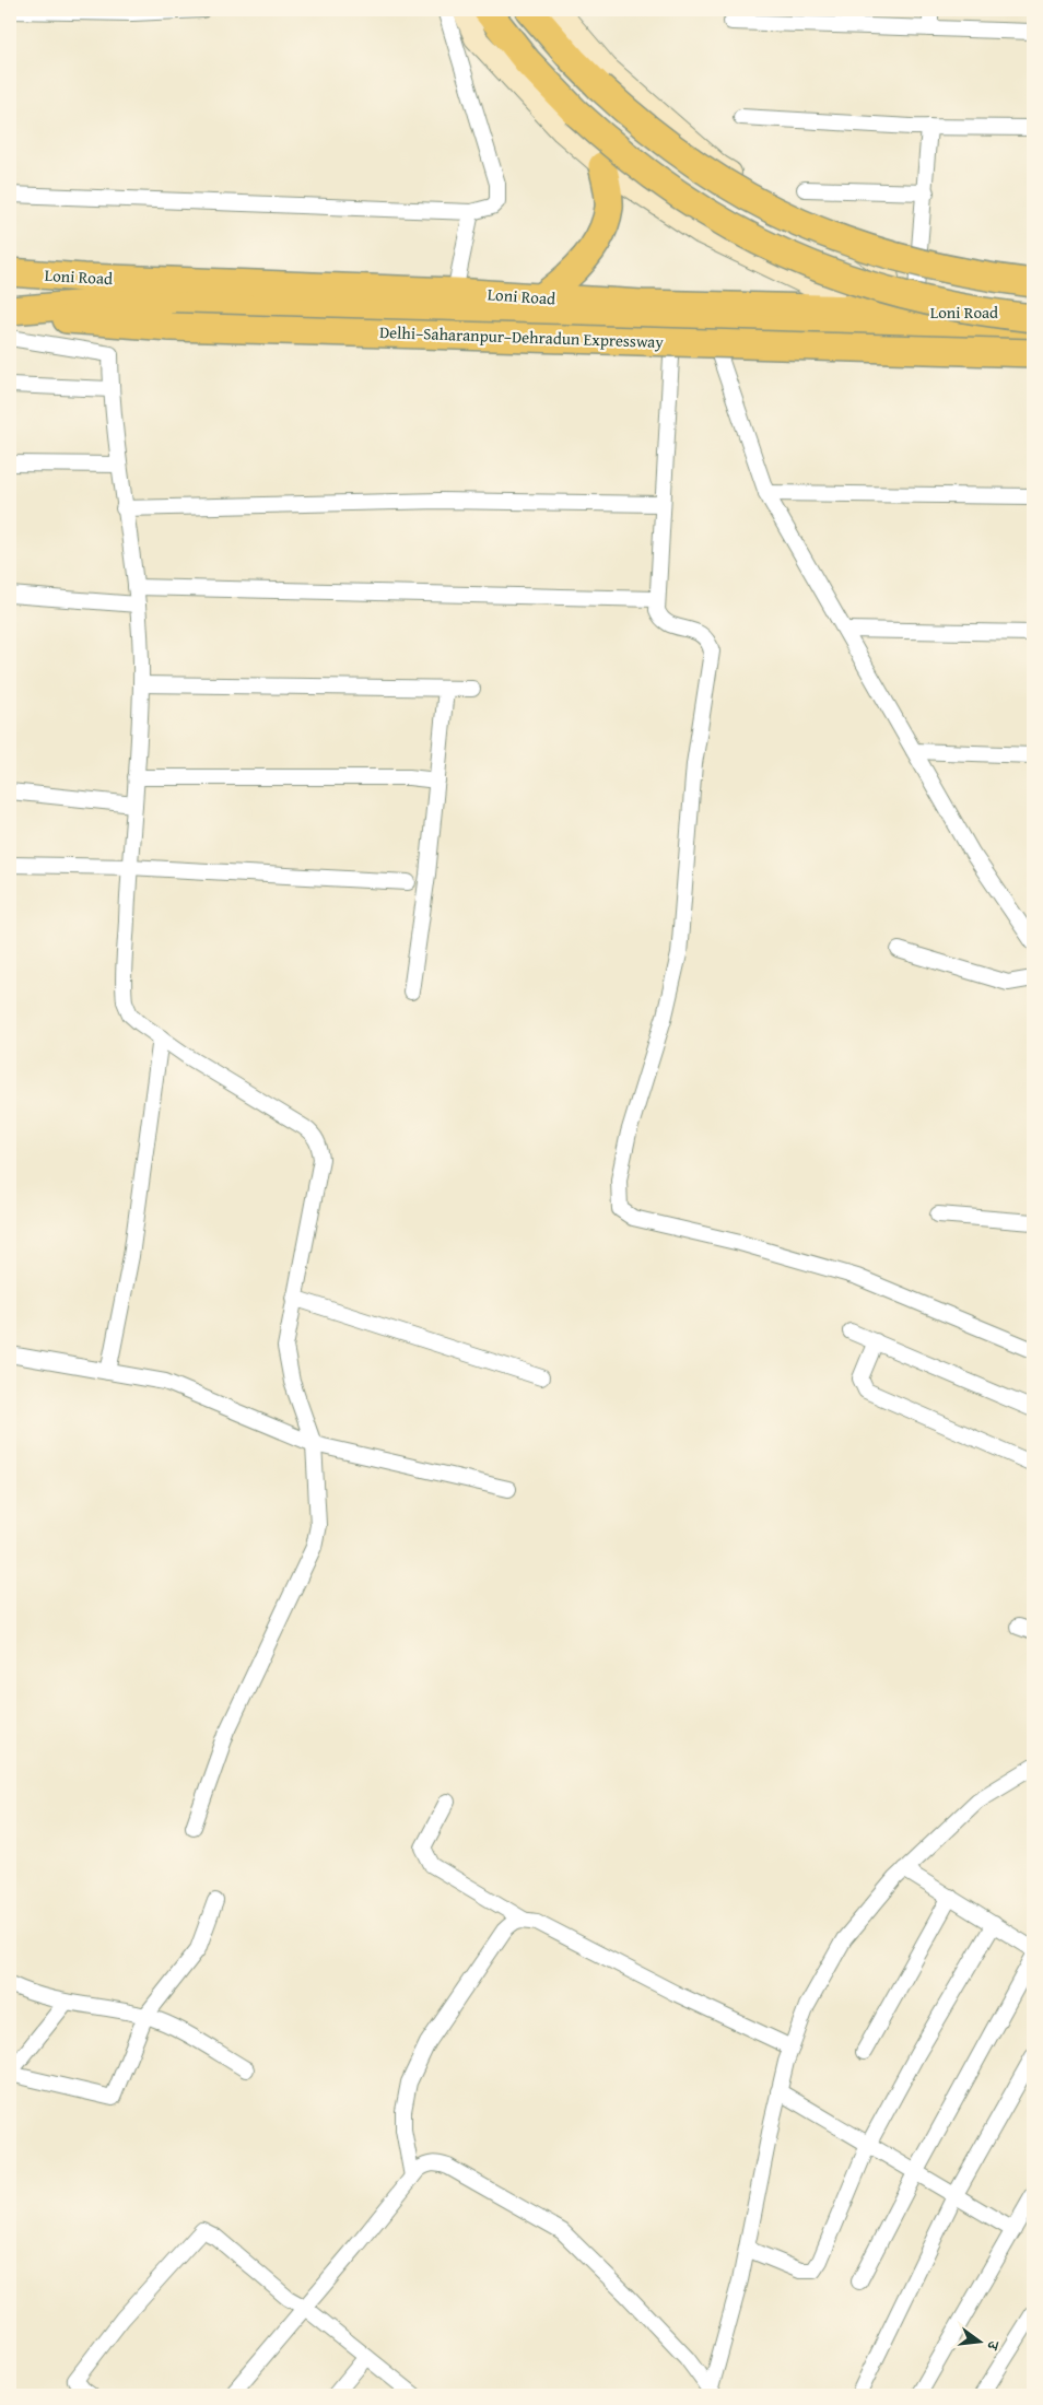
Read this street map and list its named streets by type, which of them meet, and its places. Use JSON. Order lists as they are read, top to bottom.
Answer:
{
  "streets": {
    "highway": ["Loni Road", "Delhi–Saharanpur–Dehradun Expressway"]
  },
  "crossings": [
    ["Loni Road", "Delhi–Saharanpur–Dehradun Expressway"]
  ],
  "north": "right"
}
